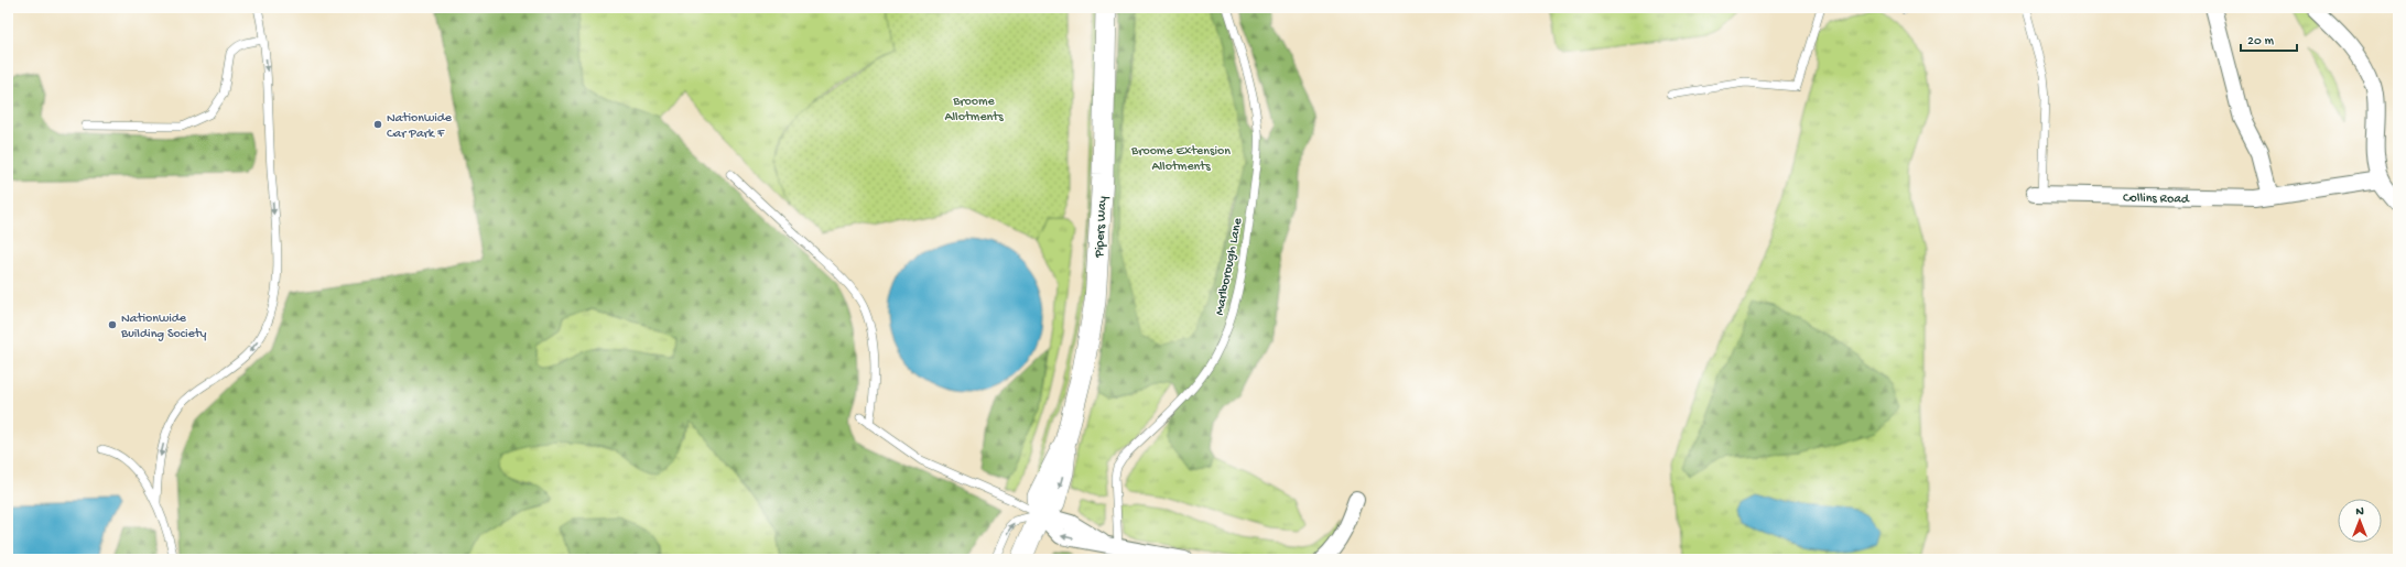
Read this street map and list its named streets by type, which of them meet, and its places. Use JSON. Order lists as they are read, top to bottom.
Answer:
{
  "streets": {
    "main road": ["Pipers Way"],
    "street": ["Collins Road"],
    "lane": ["Marlborough Lane"]
  },
  "parks": ["Broome Allotments", "Broome Extension Allotments"],
  "places": ["Nationwide Car Park F", "Nationwide Building Society"],
  "scale_bar": "20 m",
  "north": "top"
}
